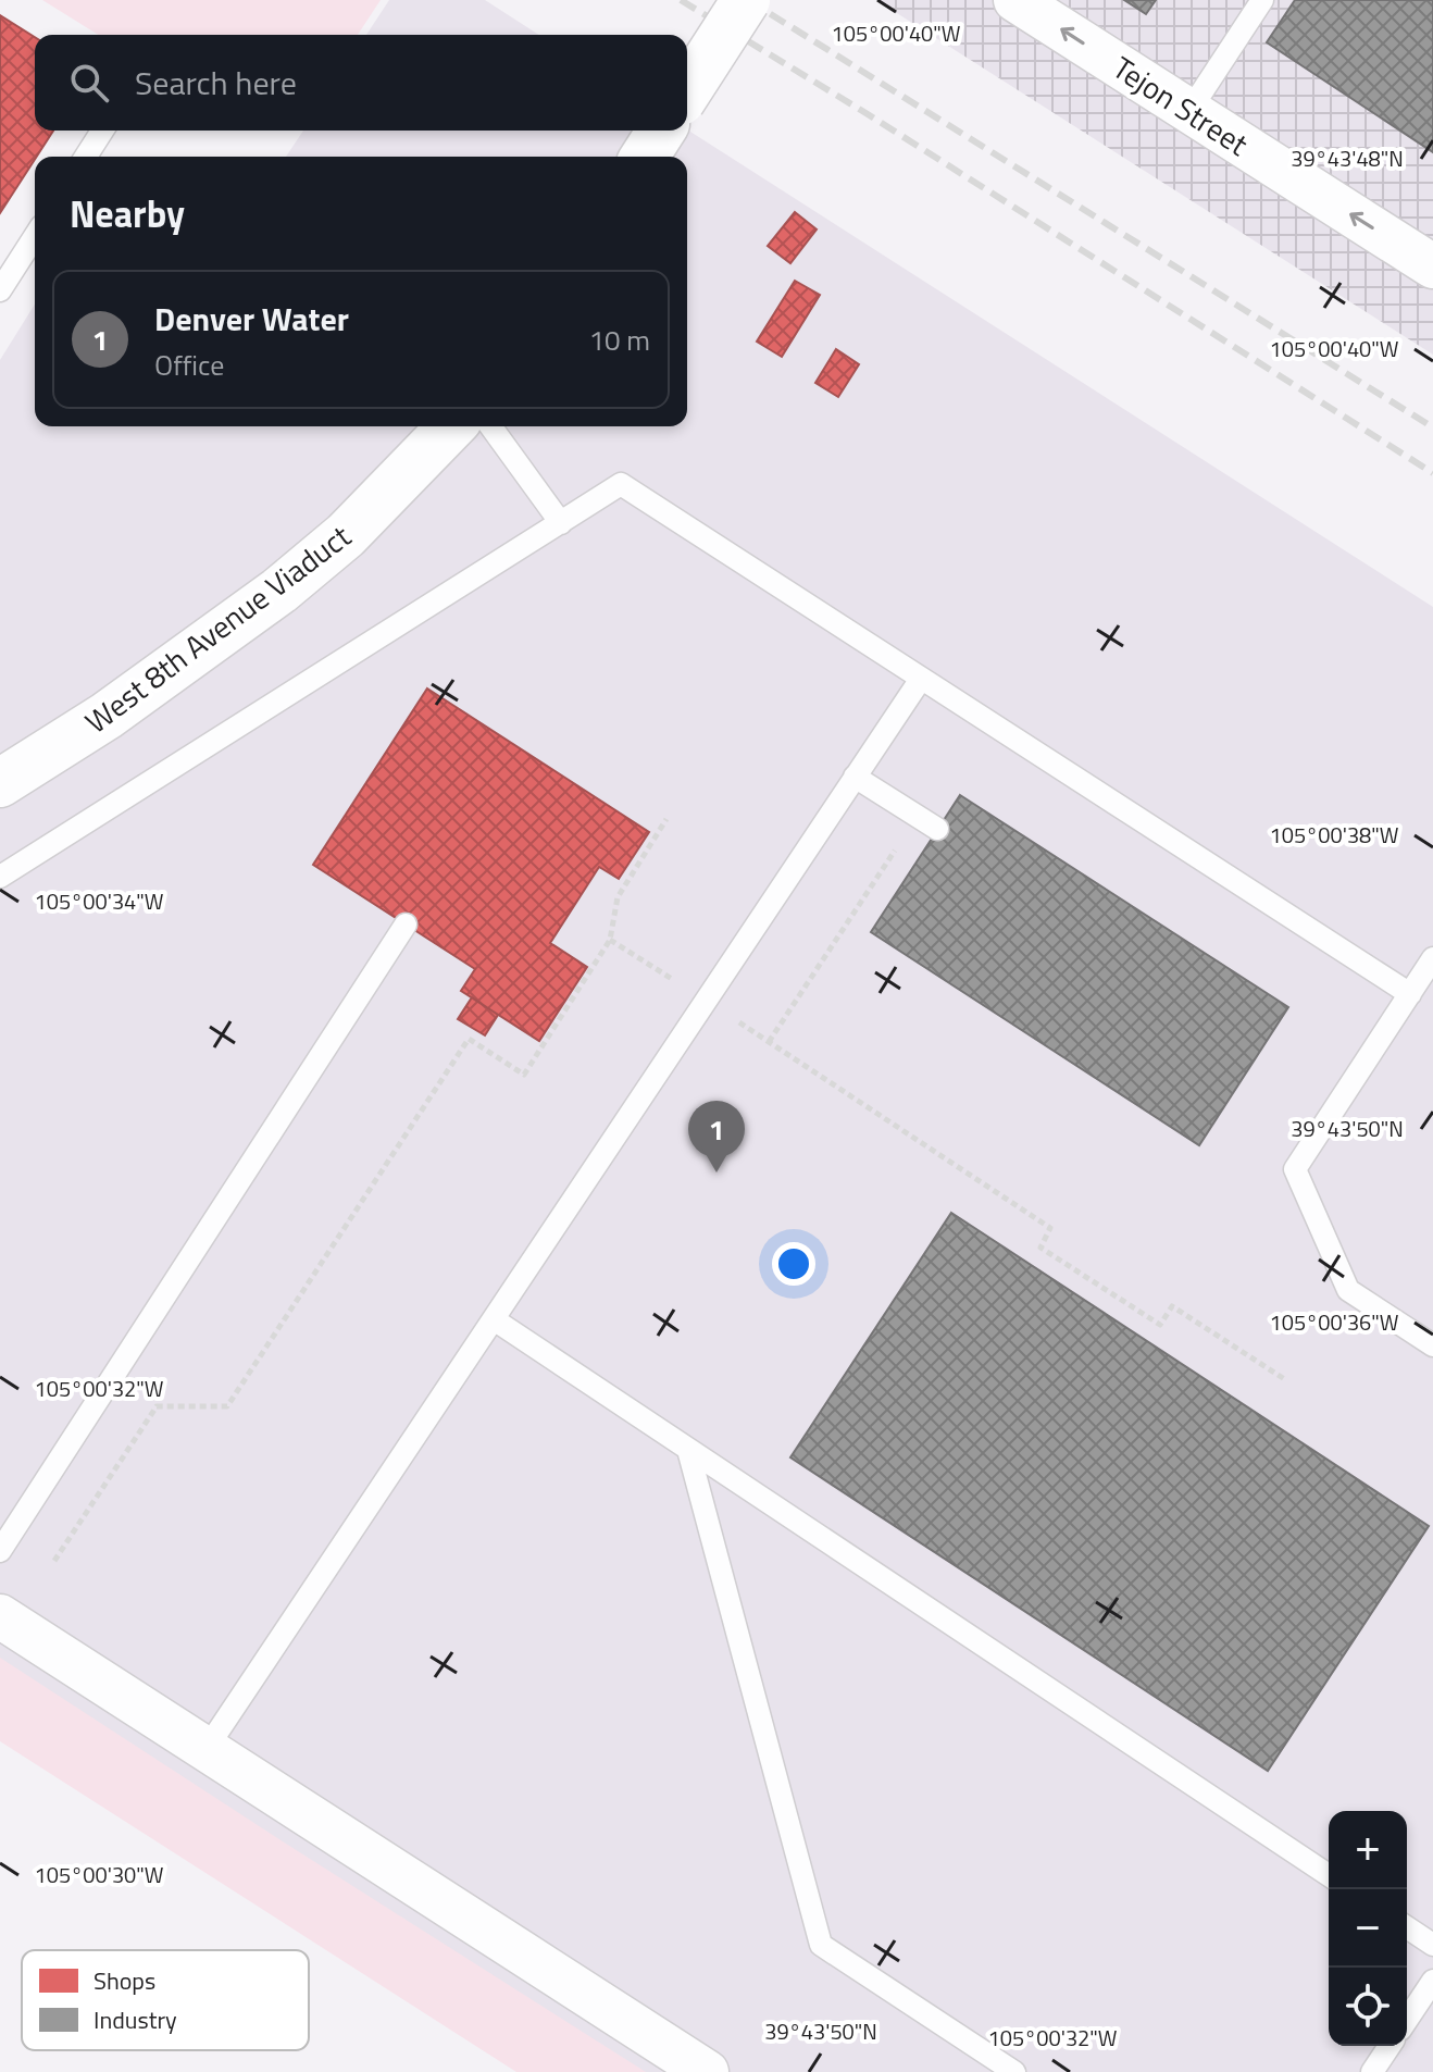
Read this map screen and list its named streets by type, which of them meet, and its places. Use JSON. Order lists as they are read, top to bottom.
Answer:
{
  "streets": {
    "main road": ["West 8th Avenue Viaduct"],
    "street": ["Tejon Street"]
  },
  "one_way": ["Tejon Street"],
  "legend": ["Shops", "Industry"],
  "page": {
    "search": "Search here",
    "heading": "Nearby",
    "list": [
      {
        "mark": "1",
        "name": "Denver Water",
        "note": "Office",
        "value": "10 m"
      }
    ],
    "pins": "1",
    "map_buttons": ["+", "−"]
  },
  "coordinates": [
    "105°00'40\"W",
    "39°43'48\"N",
    "105°00'38\"W",
    "105°00'34\"W",
    "39°43'50\"N",
    "105°00'36\"W",
    "105°00'32\"W",
    "105°00'30\"W"
  ]
}
